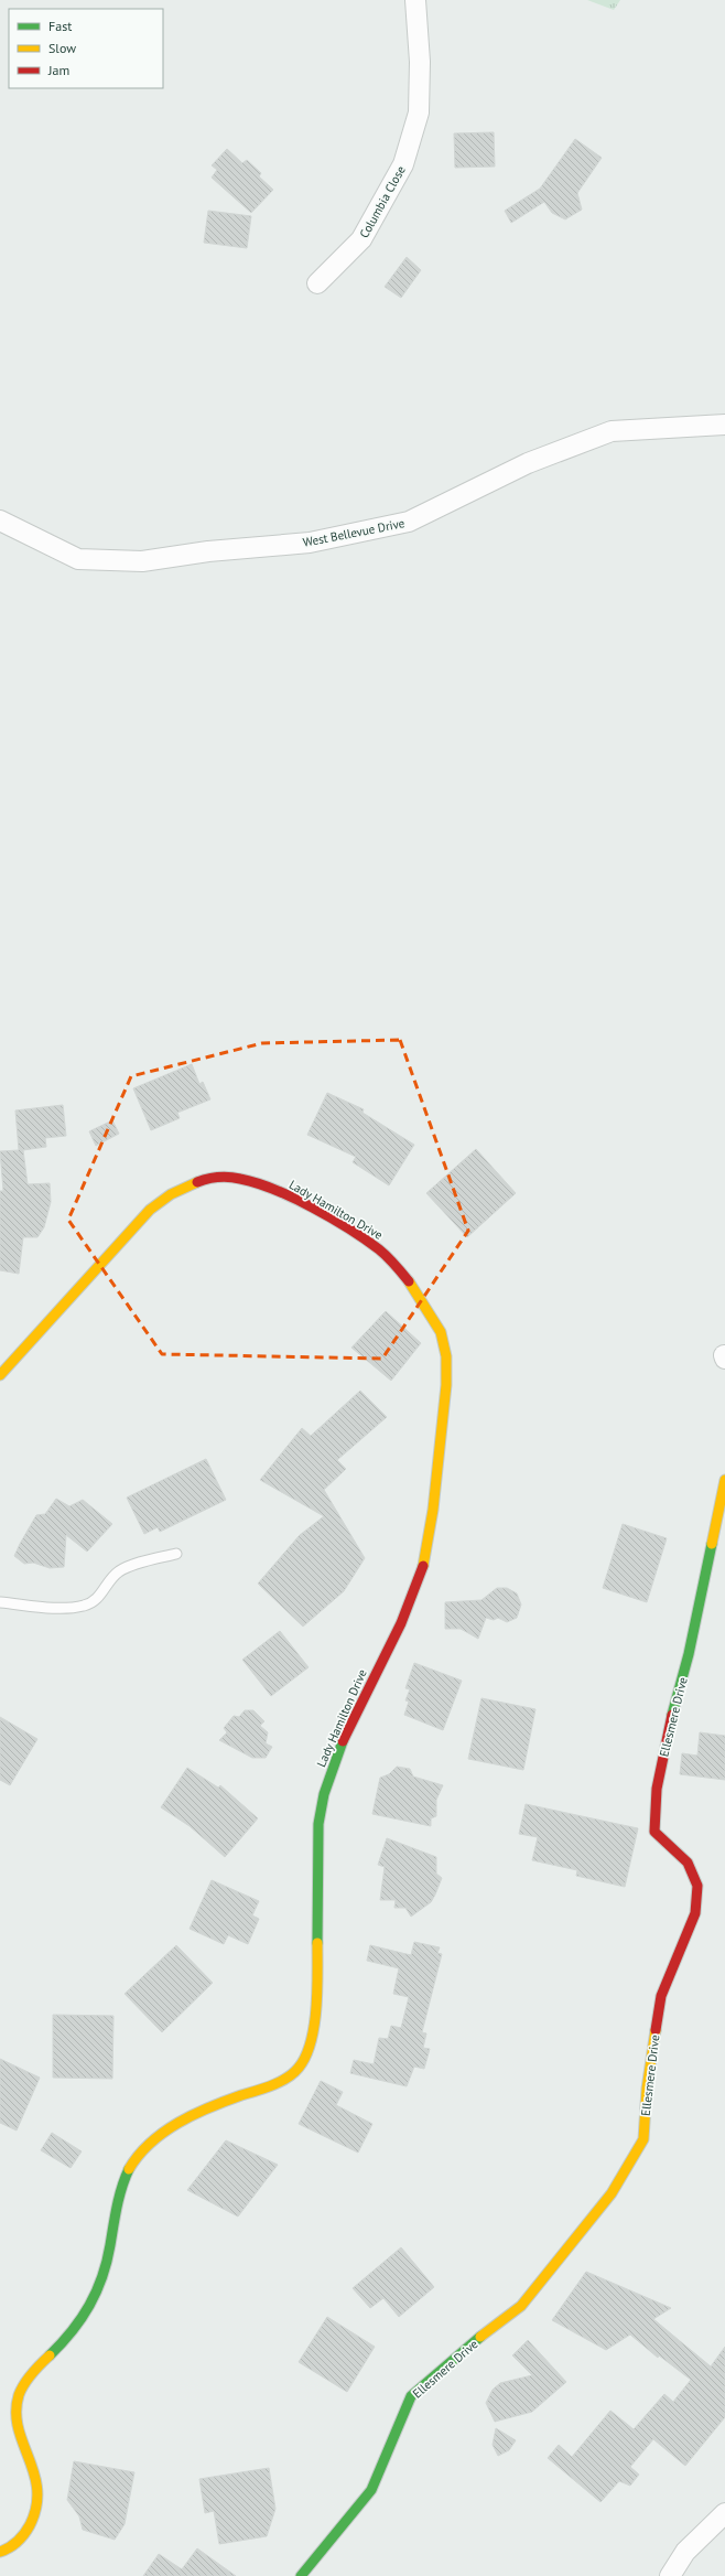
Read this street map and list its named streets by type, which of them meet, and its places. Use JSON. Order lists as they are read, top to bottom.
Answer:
{
  "streets": {
    "street": [
      "Columbia Close",
      "West Bellevue Drive",
      "Lady Hamilton Drive",
      "Ellesmere Drive"
    ]
  },
  "legend": ["Fast", "Slow", "Jam"]
}
